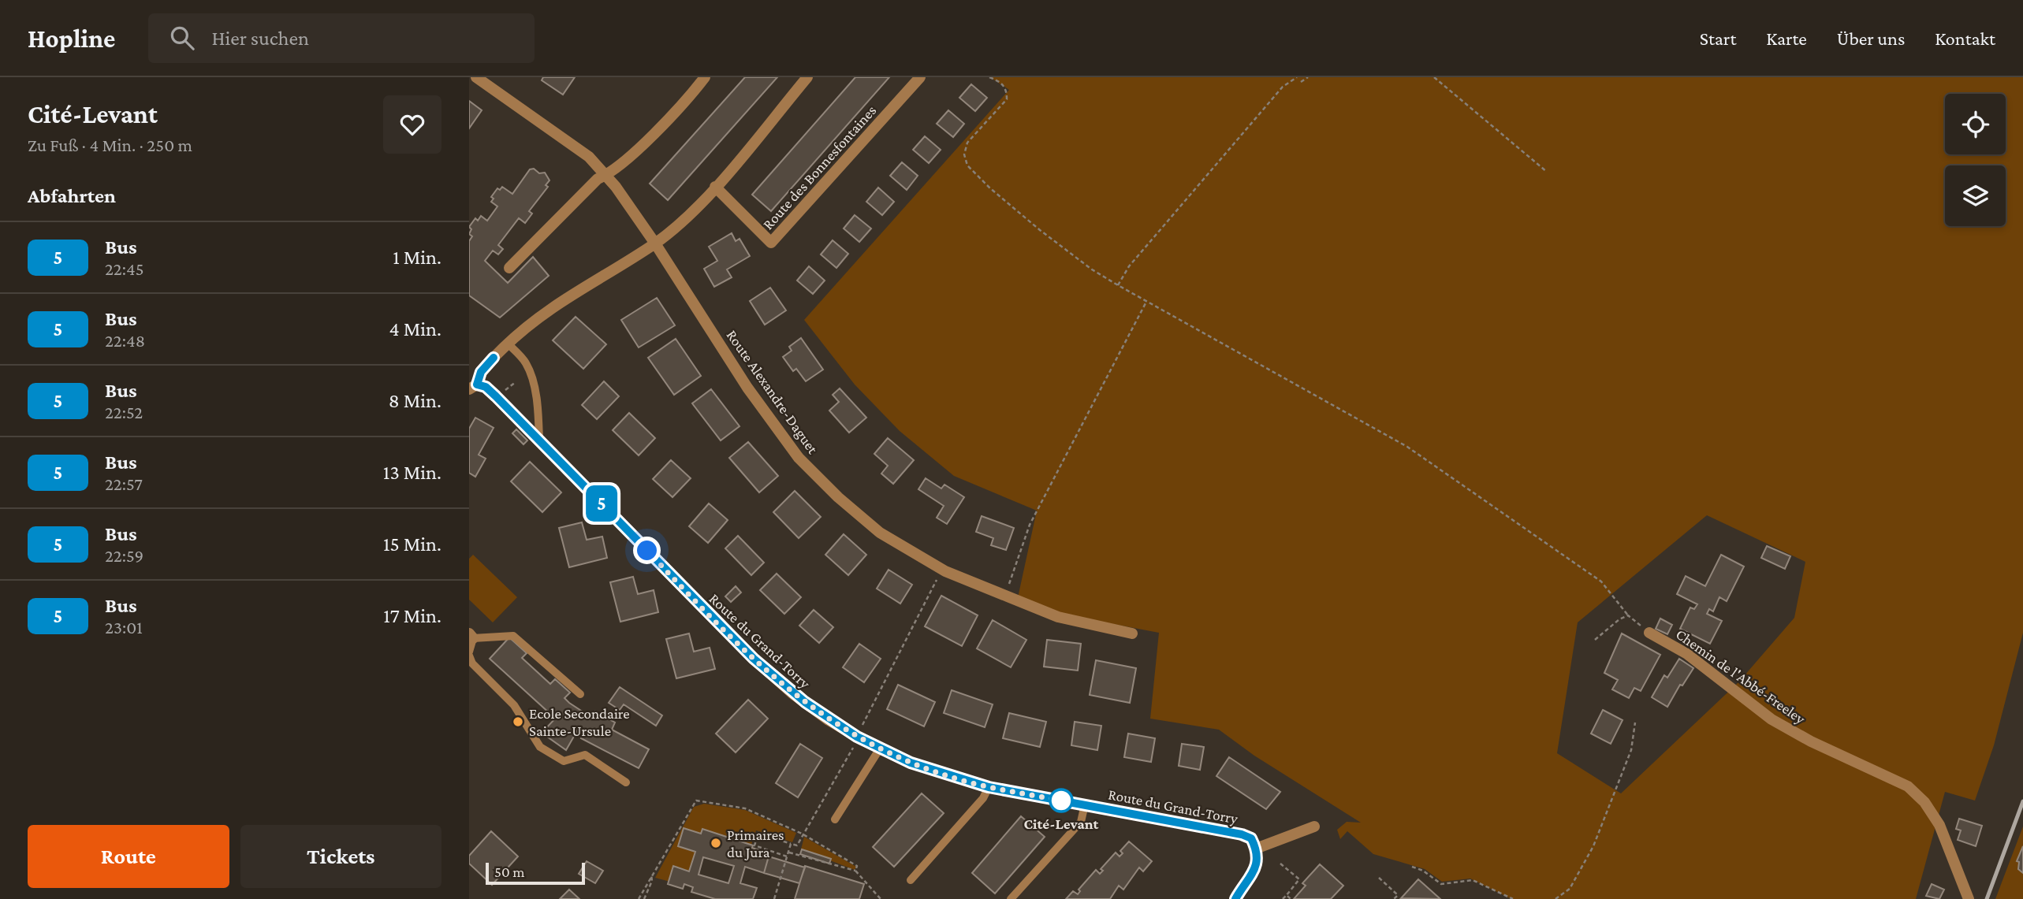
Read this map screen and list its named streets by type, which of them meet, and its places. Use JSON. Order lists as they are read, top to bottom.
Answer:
{
  "streets": {
    "street": [
      "Route des Bonnesfontaines",
      "Route Alexandre-Daguet",
      "Route du Grand-Torry",
      "Chemin de l'Abbé-Freeley"
    ]
  },
  "places": ["Ecole Secondaire Sainte-Ursule", "Cité-Levant", "Primaires du Jura"],
  "lines": ["bus line 5"],
  "scale_bar": "50 m",
  "page": {
    "header": "Hopline",
    "search": "Hier suchen",
    "nav": [
      "Start",
      "Karte",
      "Über uns",
      "Kontakt"
    ],
    "heading": [
      ["Cité-Levant", "Zu Fuß · 4 Min. · 250 m"],
      "Abfahrten"
    ],
    "on_map": "5",
    "list": [
      {
        "mark": "5",
        "name": "Bus",
        "note": "22:45",
        "value": "1 Min."
      },
      {
        "mark": "5",
        "name": "Bus",
        "note": "22:48",
        "value": "4 Min."
      },
      {
        "mark": "5",
        "name": "Bus",
        "note": "22:52",
        "value": "8 Min."
      },
      {
        "mark": "5",
        "name": "Bus",
        "note": "22:57",
        "value": "13 Min."
      },
      {
        "mark": "5",
        "name": "Bus",
        "note": "22:59",
        "value": "15 Min."
      },
      {
        "mark": "5",
        "name": "Bus",
        "note": "23:01",
        "value": "17 Min."
      }
    ],
    "buttons": ["Route", "Tickets"],
    "scale": "50 m"
  }
}
